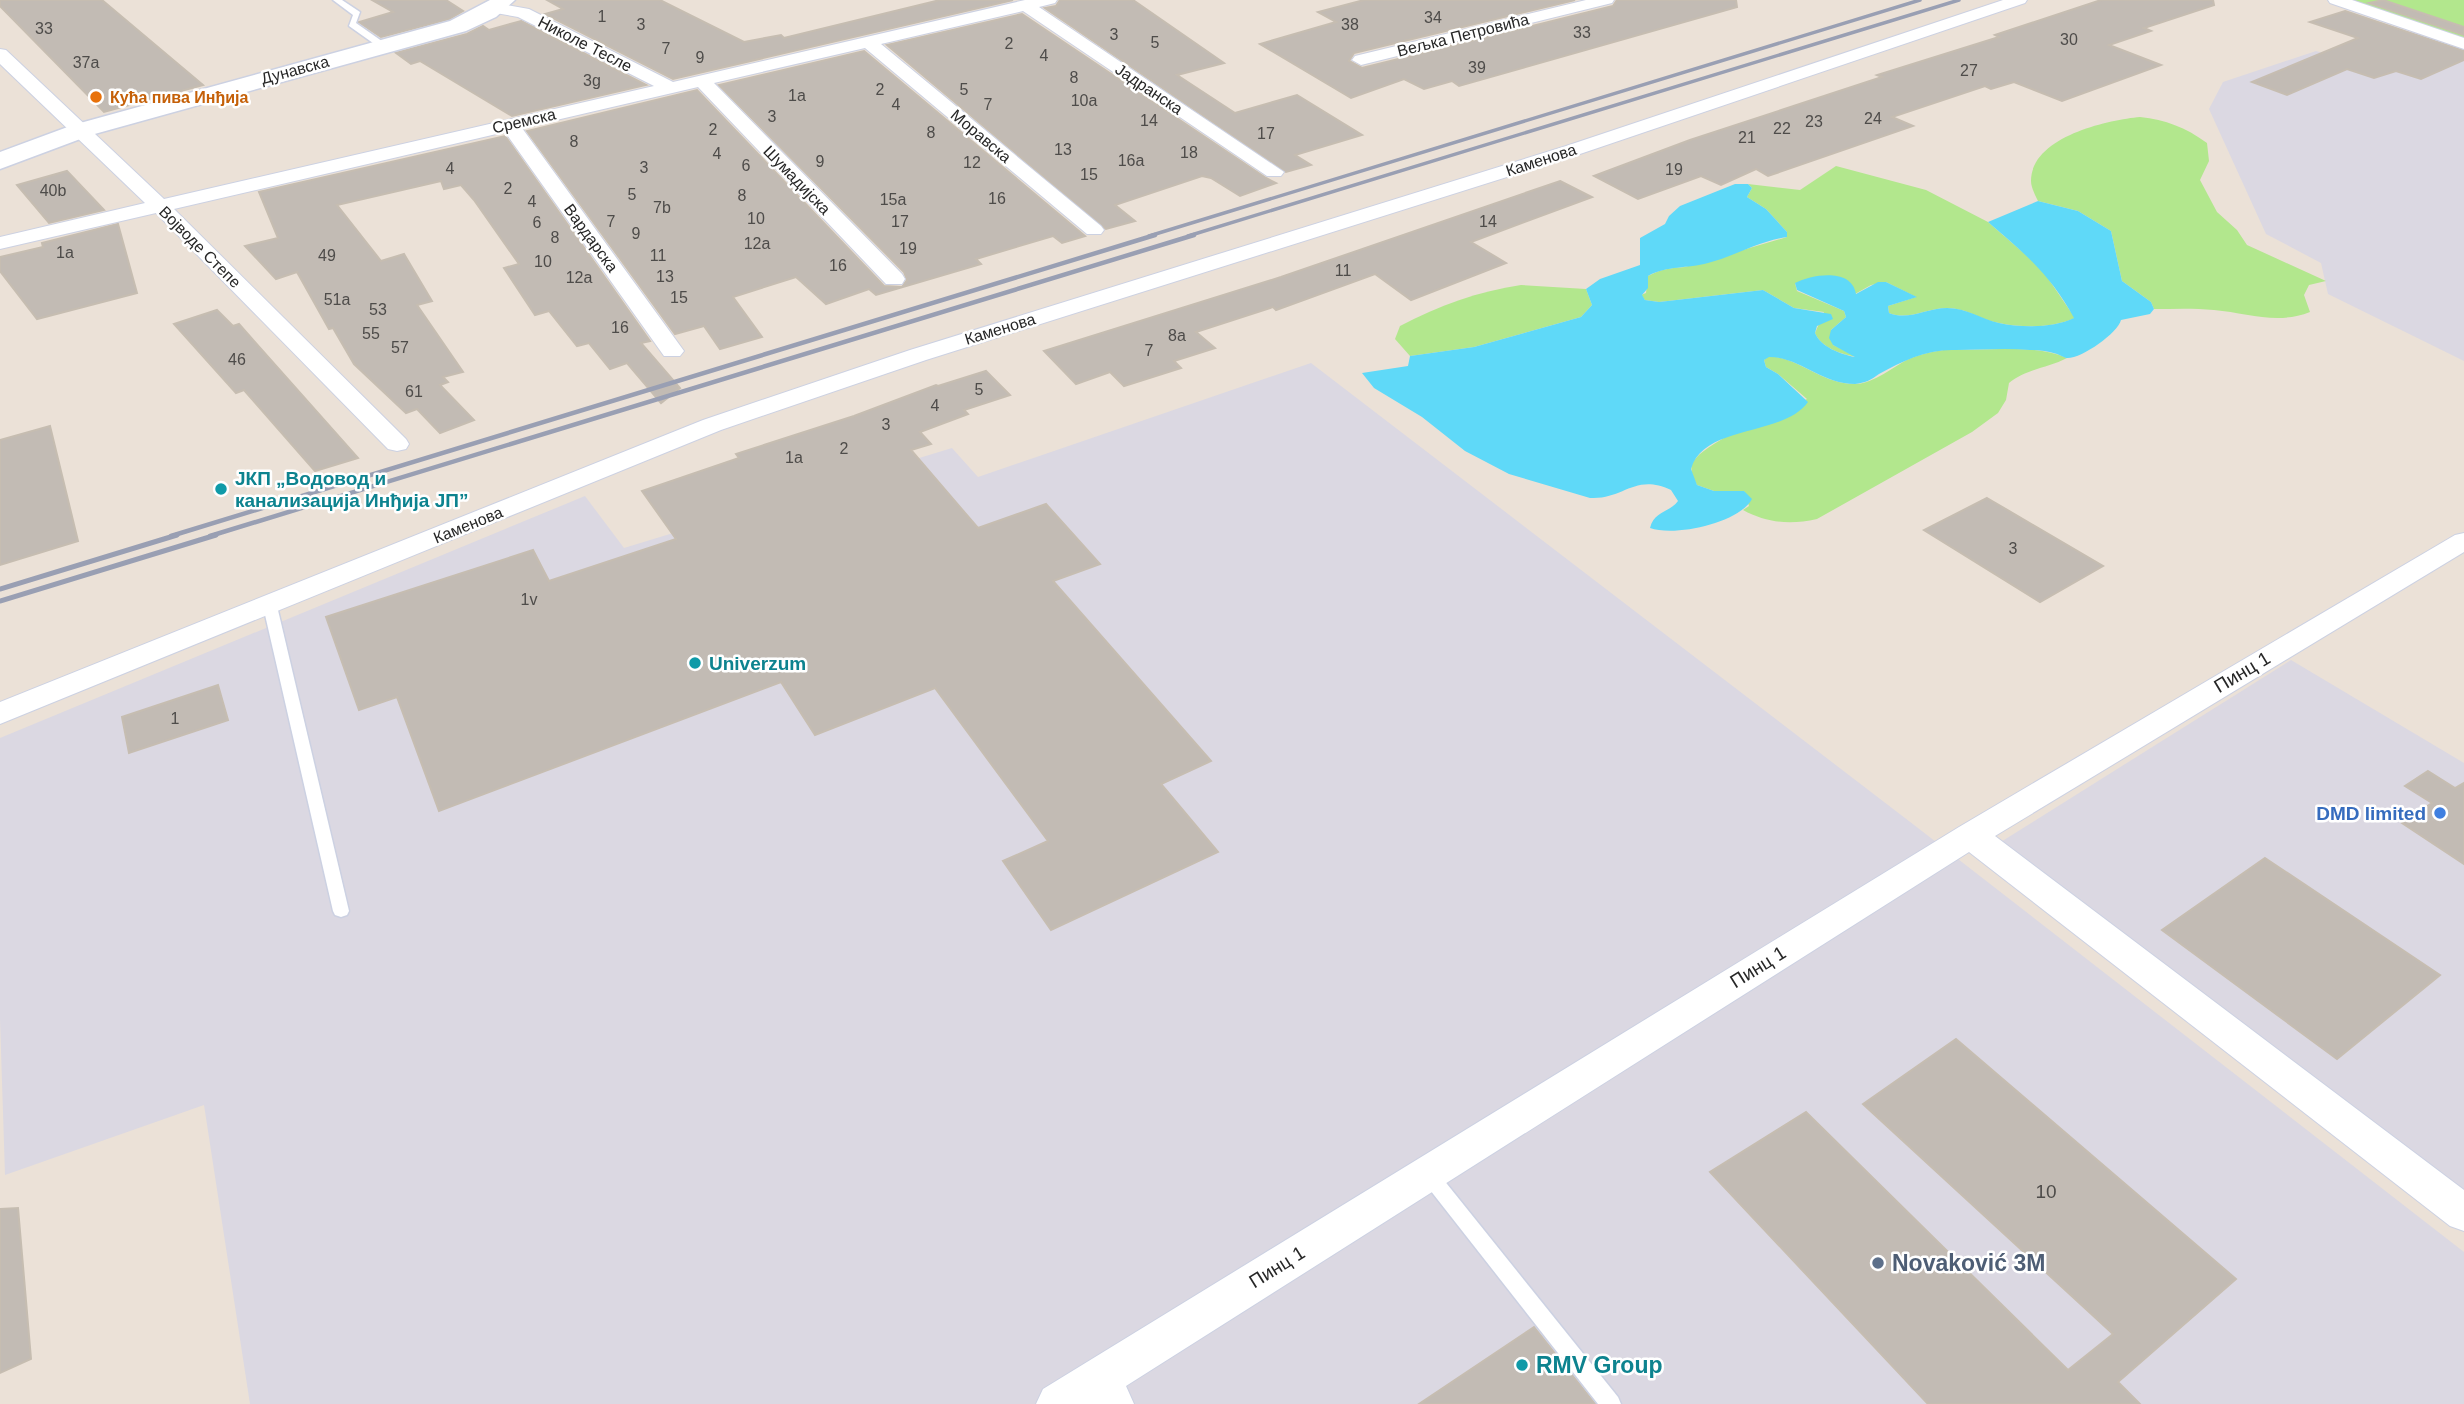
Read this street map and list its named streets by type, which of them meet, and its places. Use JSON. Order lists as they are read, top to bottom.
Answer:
{
  "streets": {
    "main road": ["Дунавска"],
    "street": [
      "Вељка Петровића",
      "Николе Тесле",
      "Јадранска",
      "Сремска",
      "Моравска",
      "Каменова",
      "Шумадијска",
      "Вардарска",
      "Војводе Степе",
      "Пинц 1"
    ]
  },
  "crossings": [
    ["Николе Тесле", "Дунавска"],
    ["Николе Тесле", "Сремска"],
    ["Дунавска", "Војводе Степе"],
    ["Јадранска", "Сремска"],
    ["Сремска", "Моравска"],
    ["Сремска", "Шумадијска"],
    ["Сремска", "Вардарска"],
    ["Сремска", "Војводе Степе"]
  ],
  "places": [
    "Кућа пива Инђија",
    "ЈКП „Водовод и канализација Инђија ЈП”",
    "Univerzum",
    "DMD limited",
    "Novaković 3M",
    "RMV Group"
  ],
  "house_numbers": [
    "1",
    "34",
    "3",
    "38",
    "33",
    "33",
    "3",
    "30",
    "5",
    "2",
    "7",
    "4",
    "9",
    "37a",
    "39",
    "27",
    "8",
    "3g",
    "2",
    "5",
    "1a",
    "10a",
    "4",
    "7",
    "3",
    "24",
    "14",
    "23",
    "22",
    "2",
    "8",
    "17",
    "21",
    "8",
    "13",
    "18",
    "4",
    "16a",
    "9",
    "12",
    "6",
    "3",
    "4",
    "19",
    "15",
    "2",
    "40b",
    "5",
    "8",
    "16",
    "15a",
    "4",
    "7b",
    "10",
    "7",
    "17",
    "14",
    "6",
    "9",
    "8",
    "12a",
    "19",
    "1a",
    "49",
    "11",
    "10",
    "16",
    "11",
    "13",
    "12a",
    "15",
    "51a",
    "53",
    "16",
    "55",
    "8a",
    "57",
    "7",
    "46",
    "5",
    "61",
    "4",
    "3",
    "2",
    "1a",
    "3",
    "1v",
    "1",
    "10"
  ]
}
